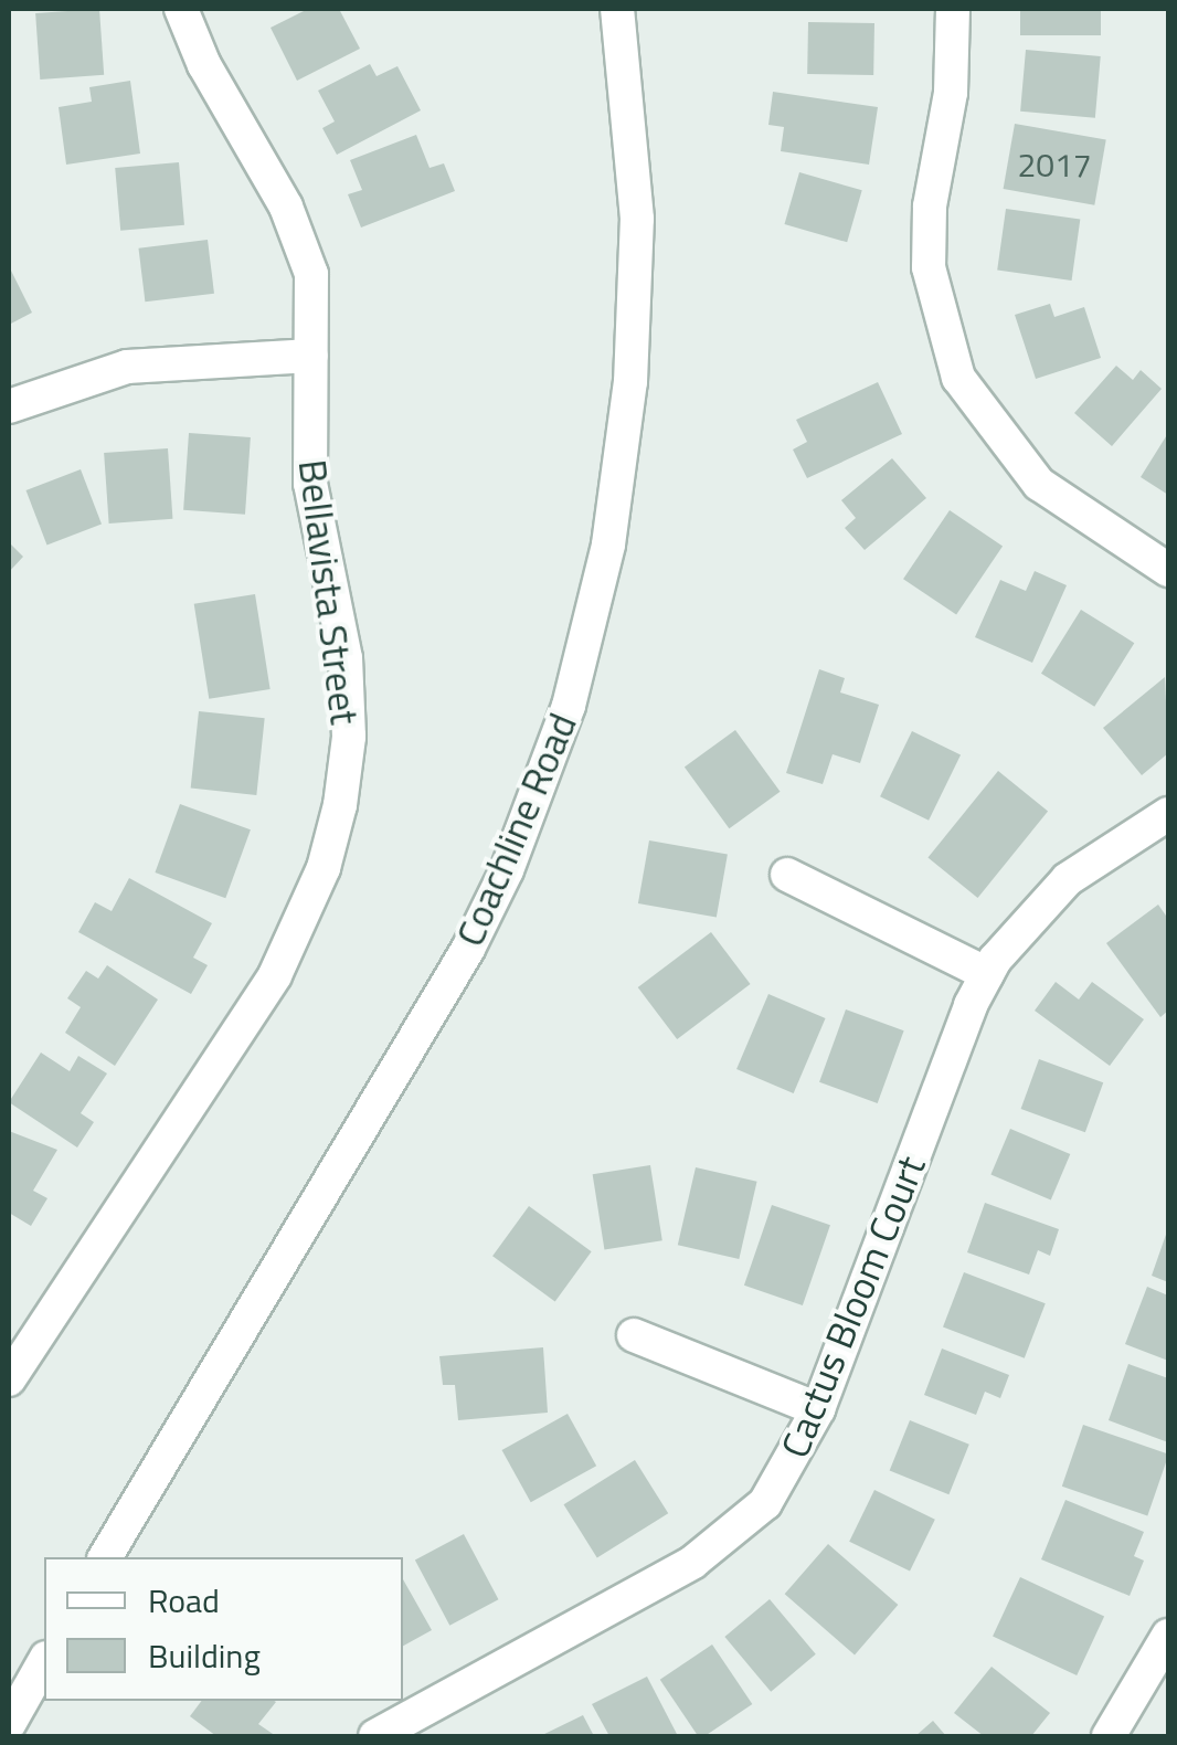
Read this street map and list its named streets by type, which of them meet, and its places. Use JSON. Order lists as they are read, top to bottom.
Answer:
{
  "streets": {
    "street": ["Bellavista Street", "Coachline Road", "Cactus Bloom Court"]
  },
  "house_numbers": ["2017"],
  "legend": ["Road", "Building"]
}
